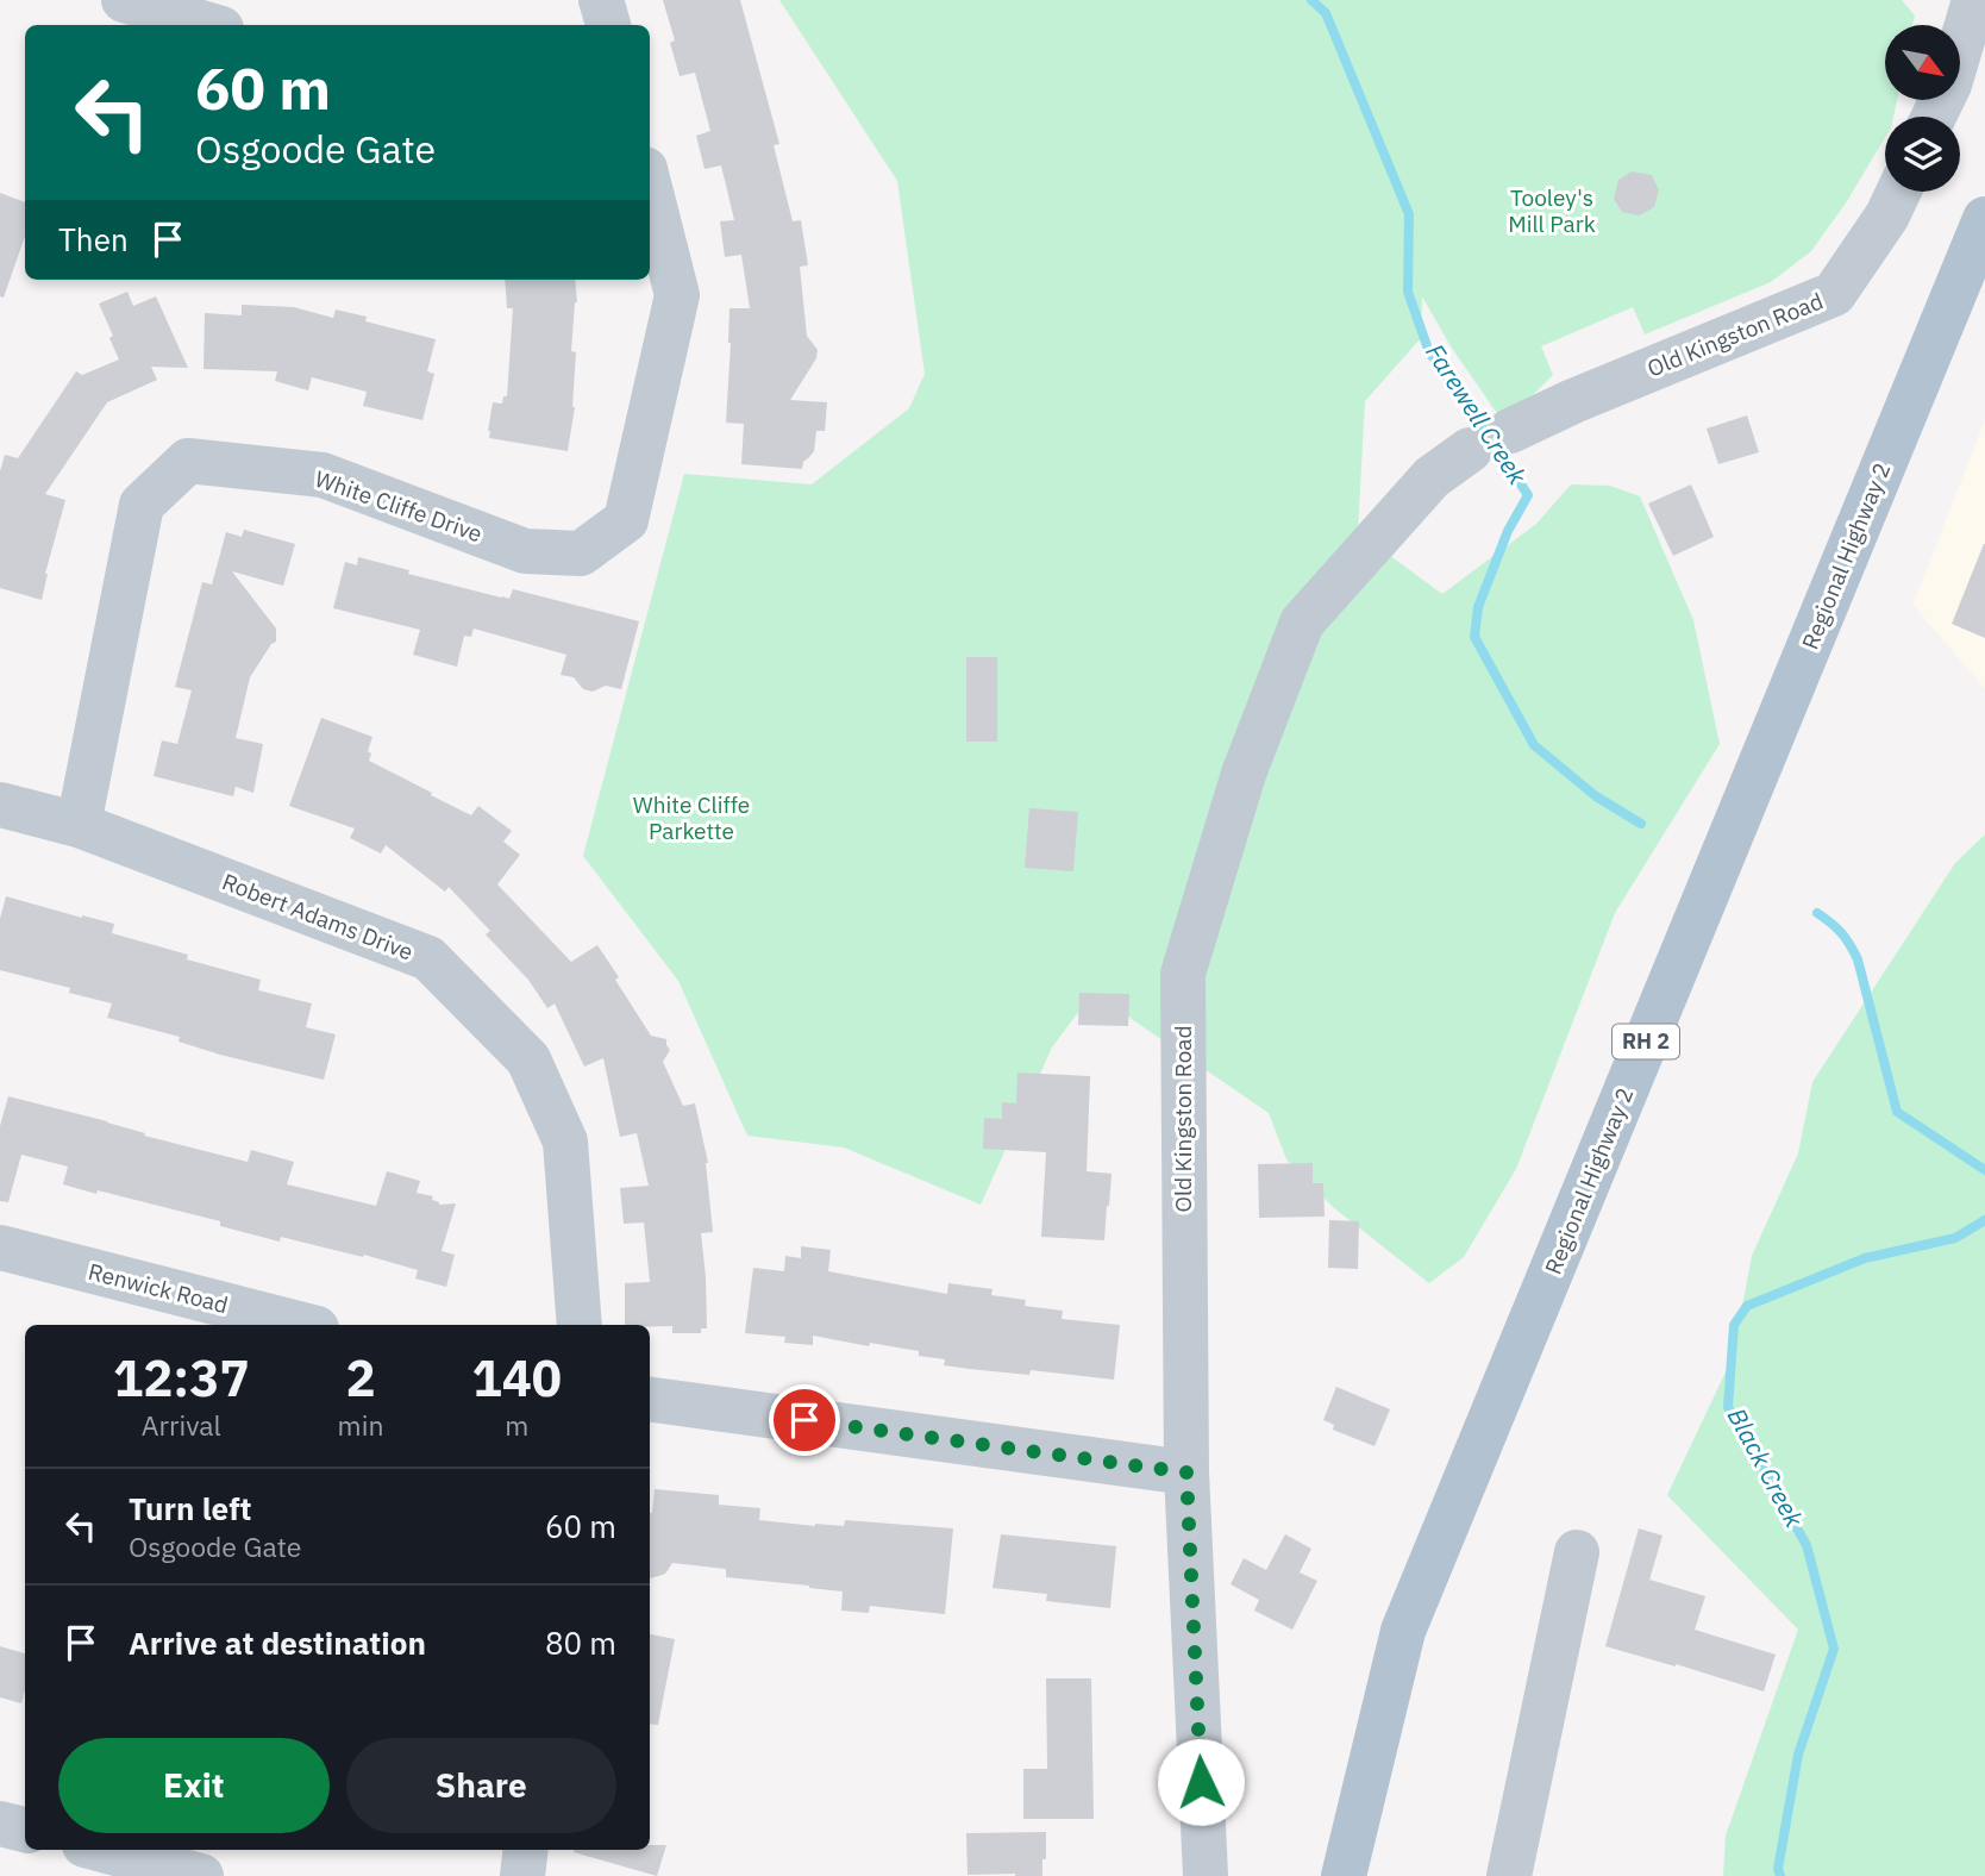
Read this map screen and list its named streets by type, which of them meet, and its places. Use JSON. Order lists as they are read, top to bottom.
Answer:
{
  "streets": {
    "main road": ["Regional Highway 2", "RH 2"],
    "street": [
      "Old Kingston Road",
      "White Cliffe Drive",
      "Robert Adams Drive",
      "Renwick Road"
    ]
  },
  "crossings": [
    ["White Cliffe Drive", "Robert Adams Drive"]
  ],
  "water": ["Farewell Creek", "Black Creek"],
  "parks": ["Tooley's Mill Park", "White Cliffe Parkette"],
  "north": "bottom right",
  "page": {
    "turn": ["60 m", "Osgoode Gate"],
    "then": "Then",
    "eta": [
      "12:37",
      "Arrival",
      "2",
      "min",
      "140",
      "m"
    ],
    "list": [
      {
        "name": "Turn left",
        "note": "Osgoode Gate",
        "value": "60 m"
      },
      {
        "name": "Arrive at destination",
        "value": "80 m"
      }
    ],
    "buttons": ["Exit", "Share"]
  }
}
